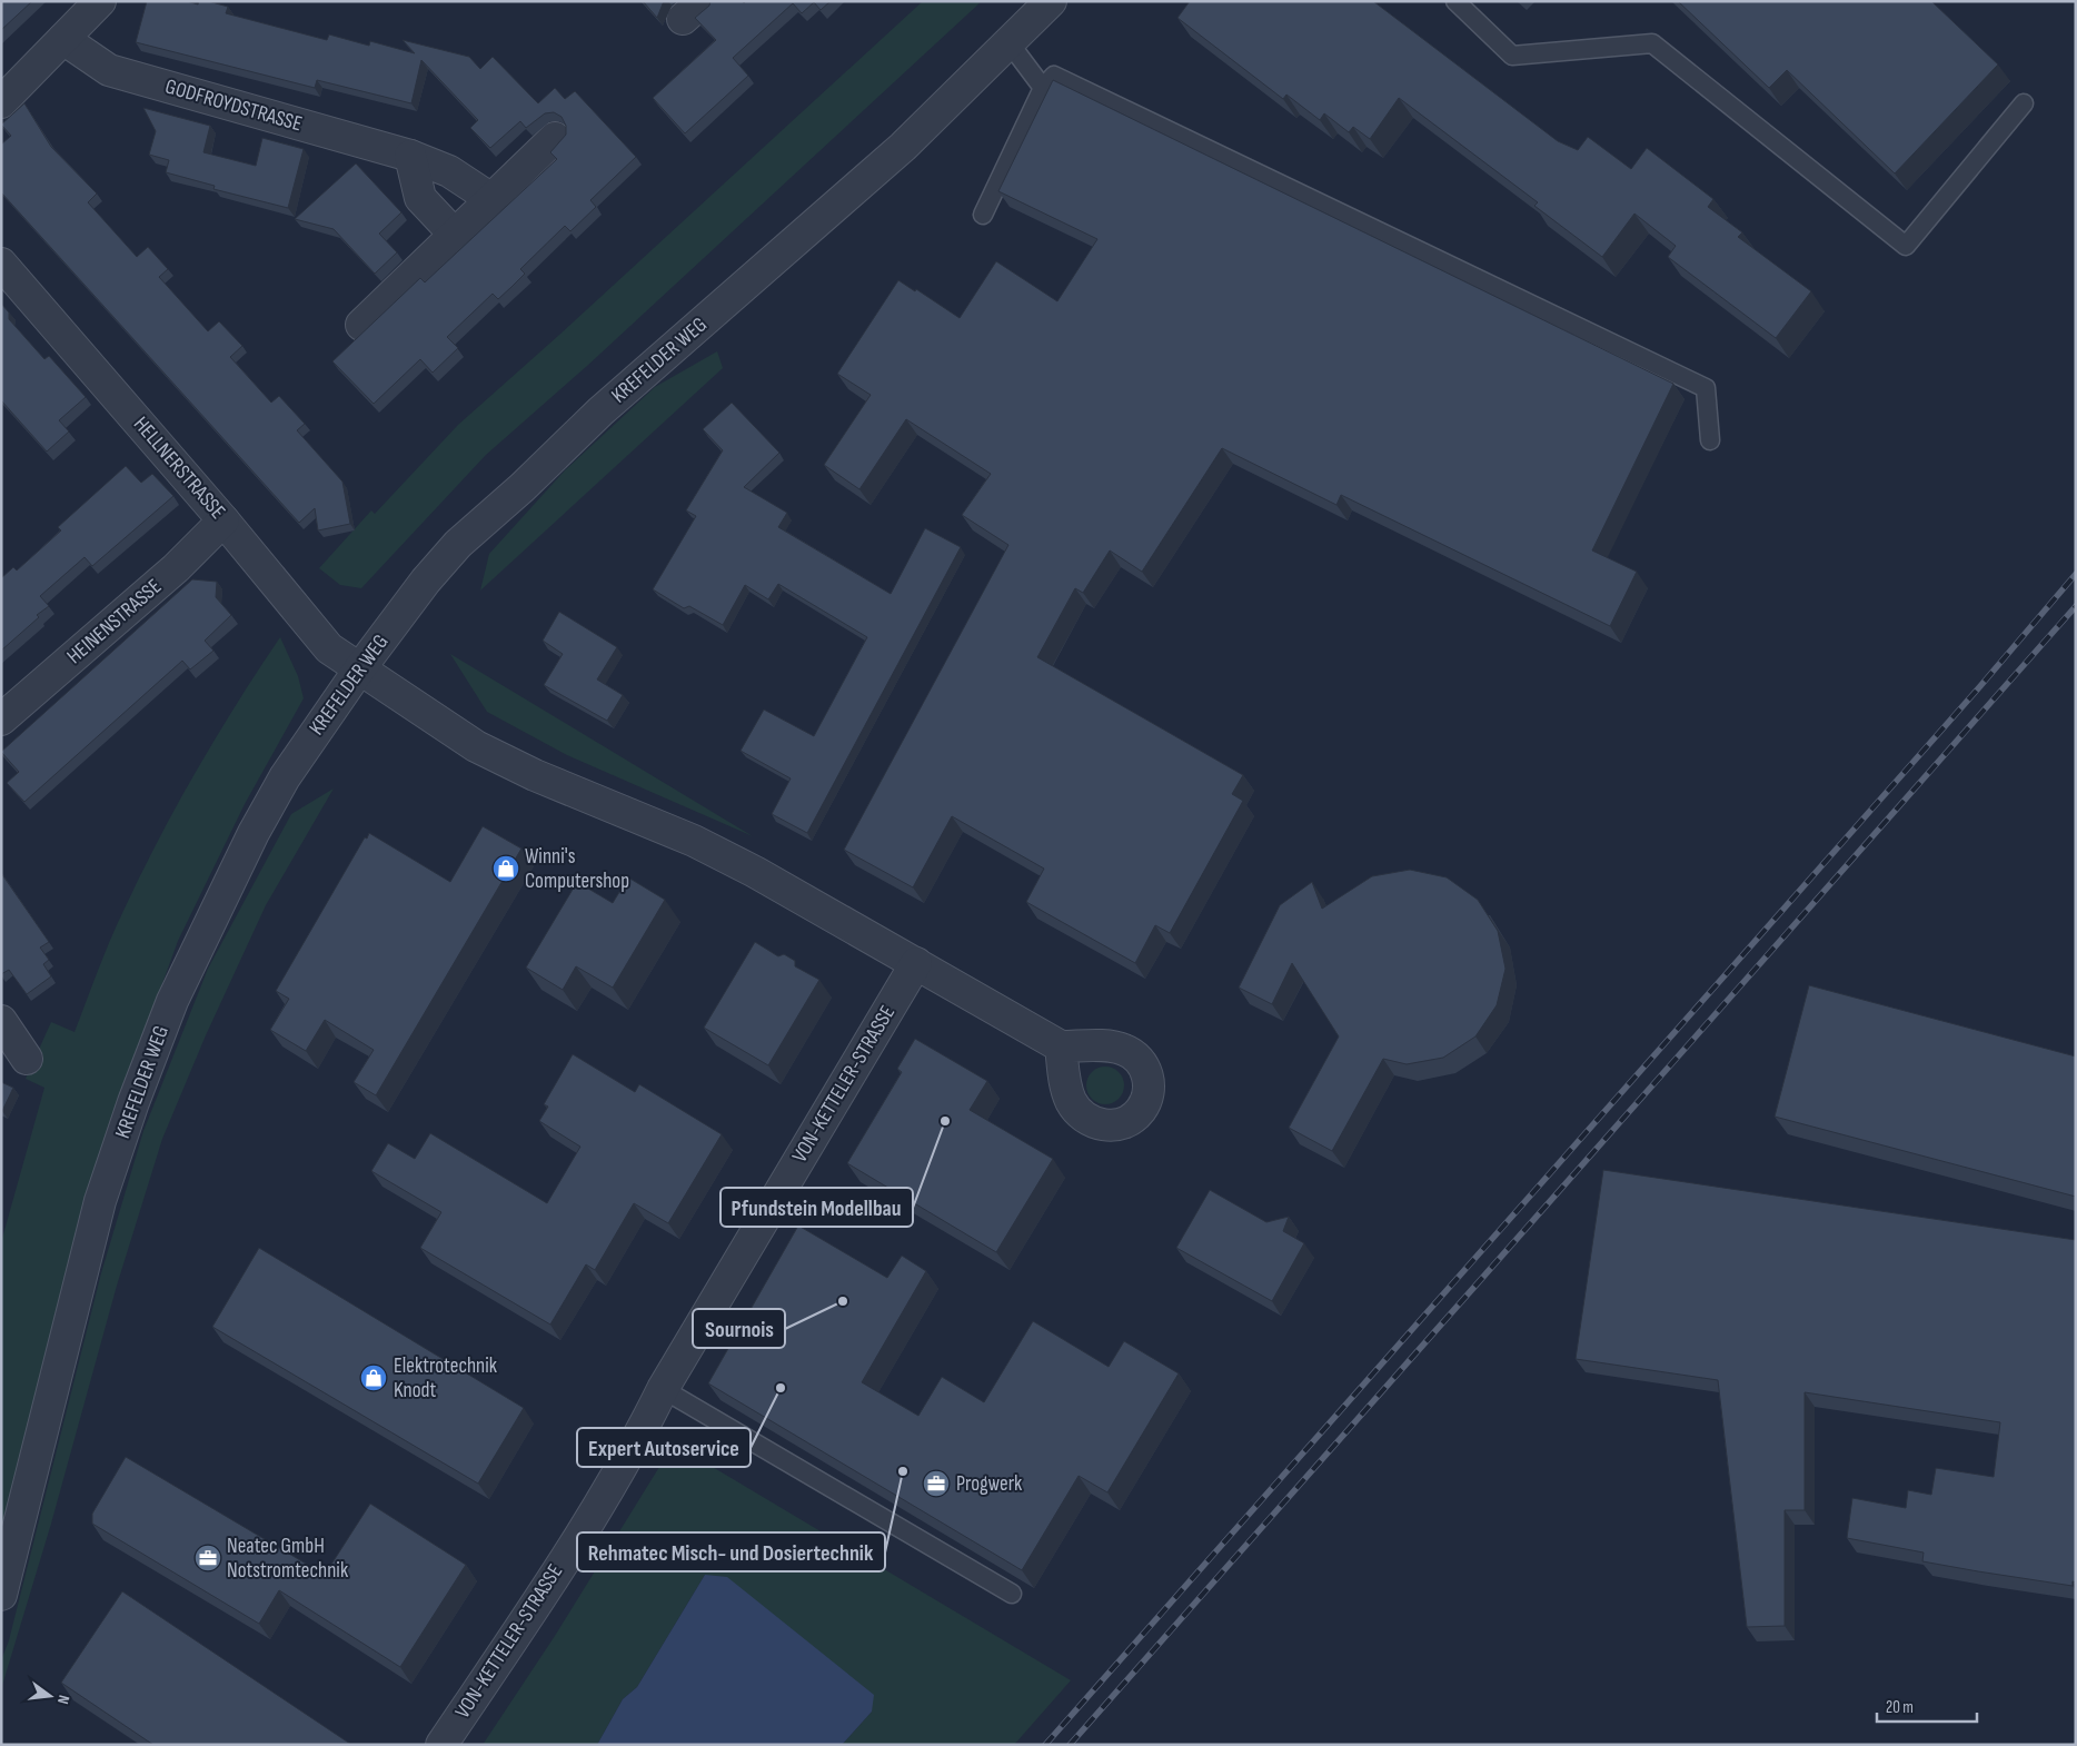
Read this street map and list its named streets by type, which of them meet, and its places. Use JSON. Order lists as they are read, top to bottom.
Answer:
{
  "streets": {
    "street": [
      "GODFROYDSTRASSE",
      "KREFELDER WEG",
      "HELLNERSTRASSE",
      "HEINENSTRASSE",
      "VON-KETTELER-STRASSE"
    ]
  },
  "crossings": [
    ["KREFELDER WEG", "HELLNERSTRASSE"],
    ["HELLNERSTRASSE", "HEINENSTRASSE"]
  ],
  "places": {
    "shop": ["Winni's Computershop", "Elektrotechnik Knodt"],
    "other": [
      "Pfundstein Modellbau",
      "Sournois",
      "Expert Autoservice",
      "Rehmatec Misch- und Dosiertechnik"
    ],
    "office": ["Progwerk", "Neatec GmbH Notstromtechnik"]
  },
  "scale_bar": "20 m",
  "north": "right"
}
